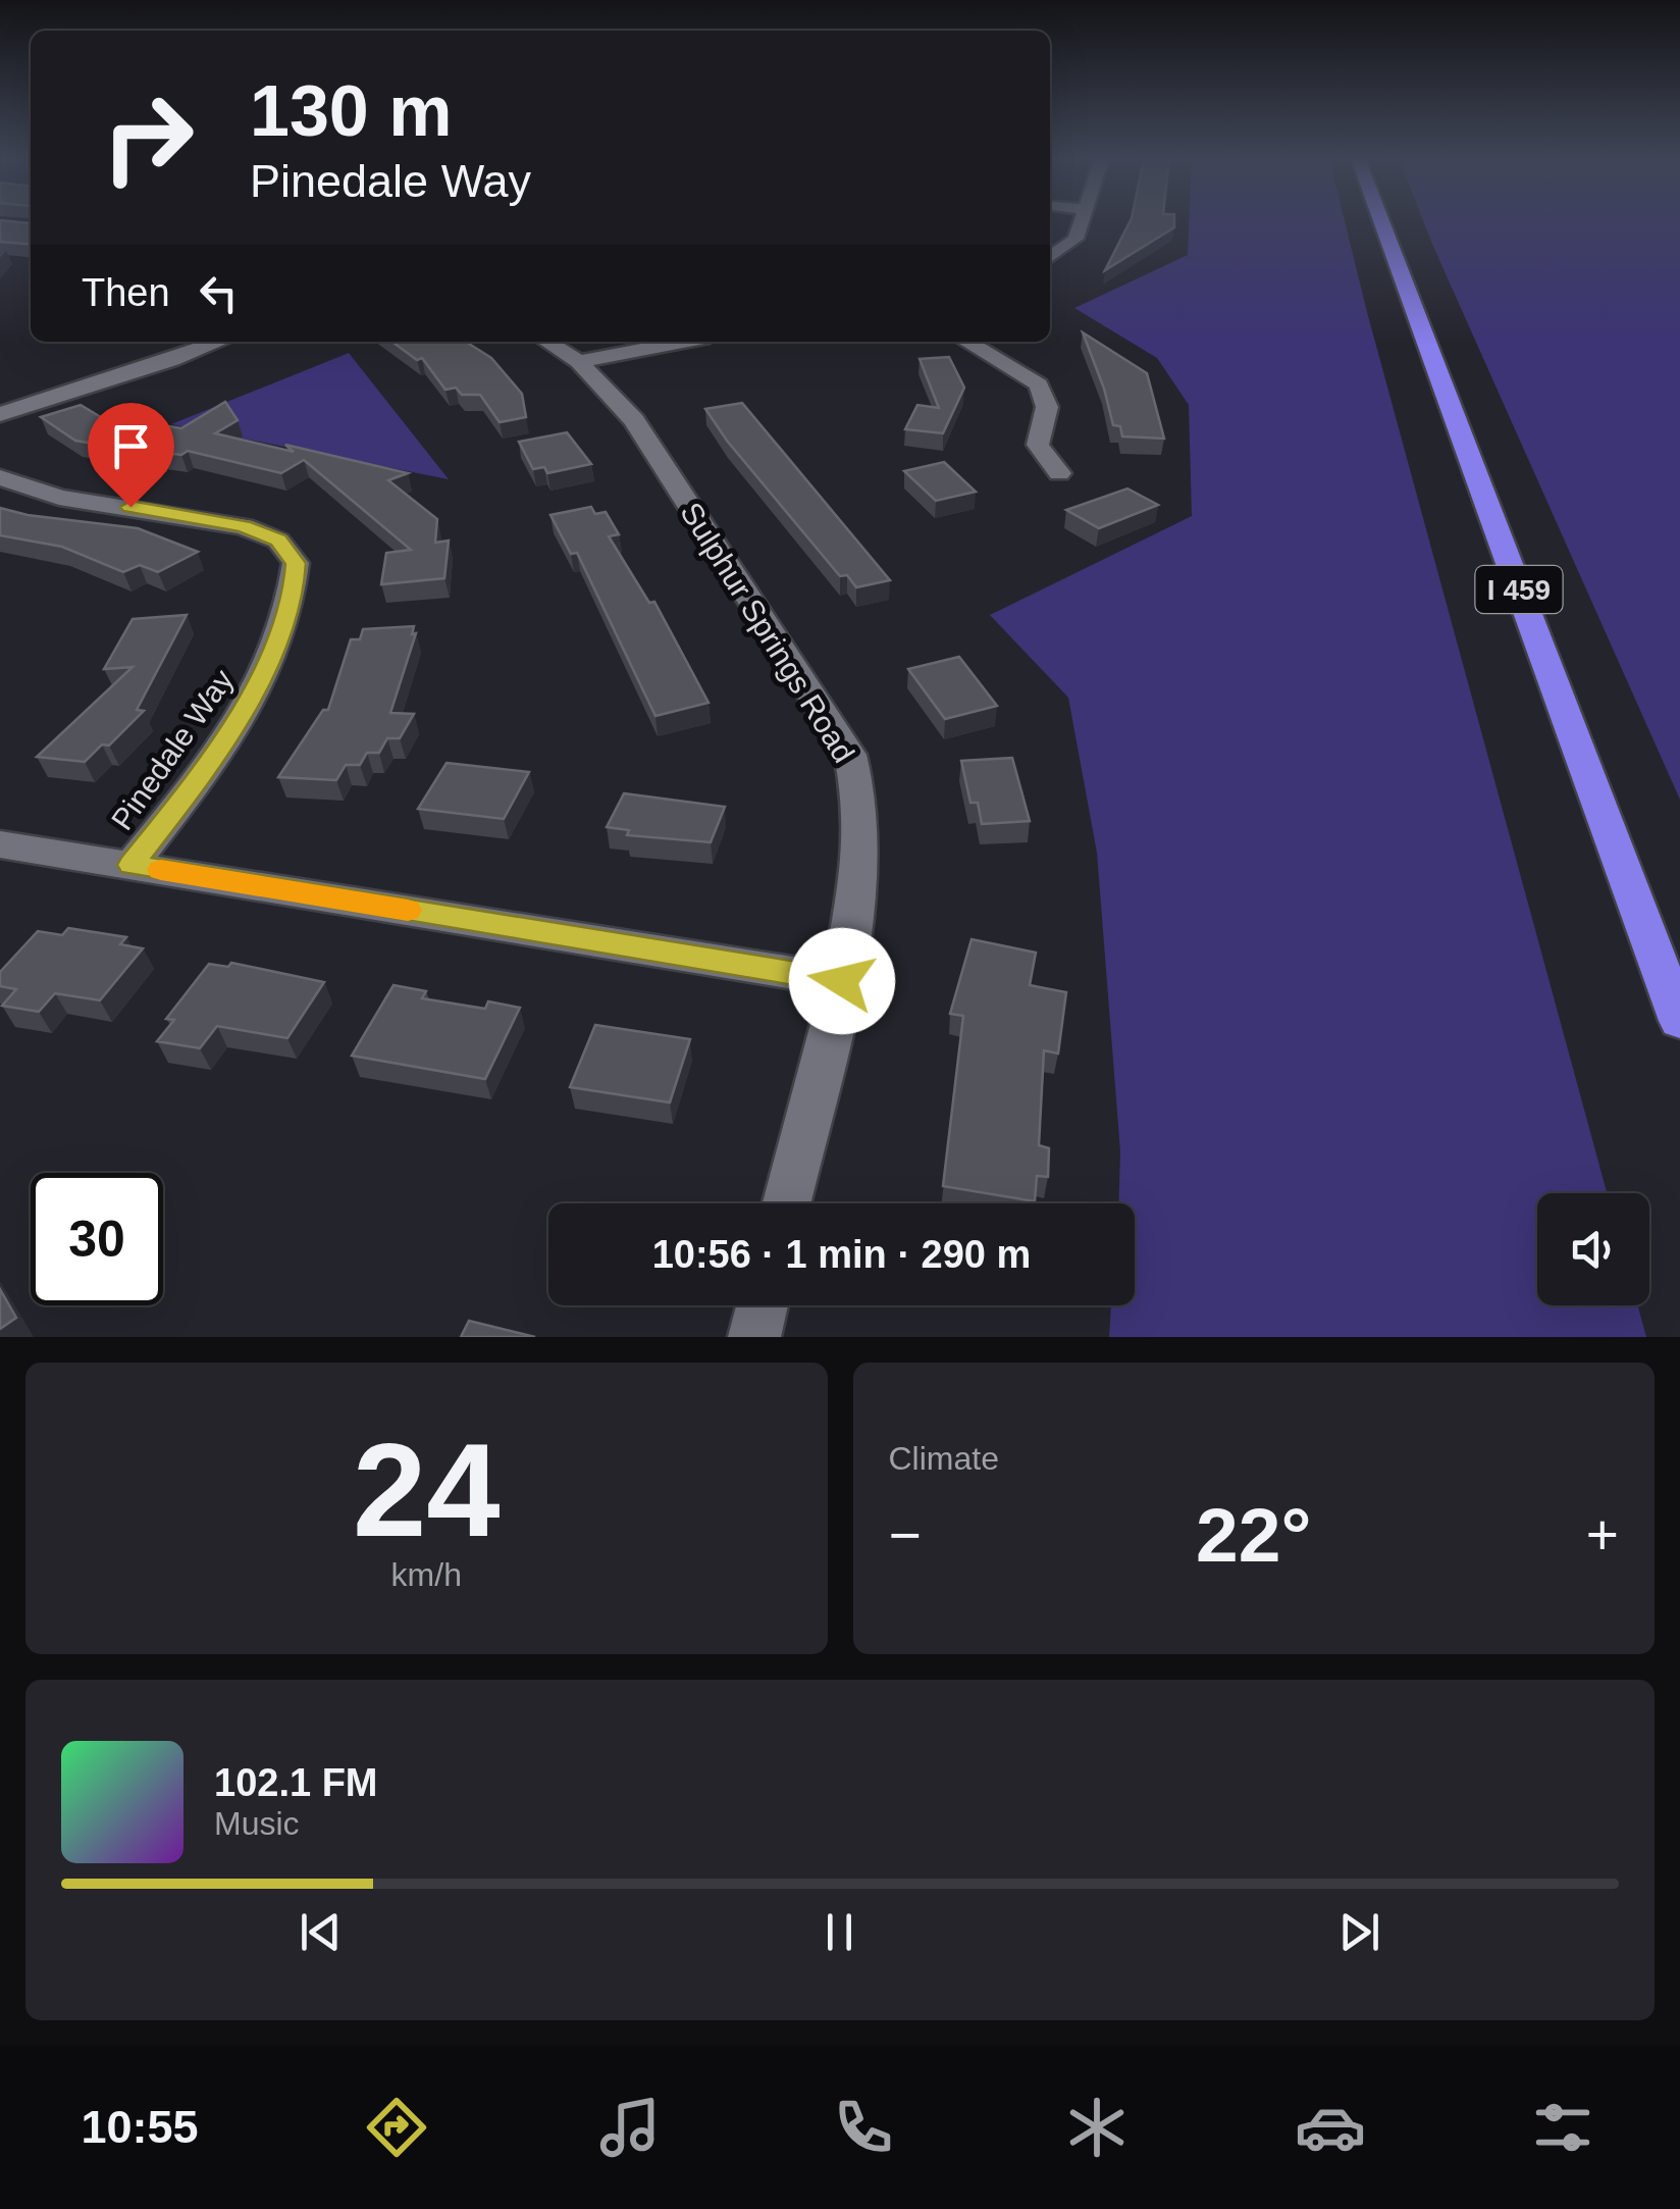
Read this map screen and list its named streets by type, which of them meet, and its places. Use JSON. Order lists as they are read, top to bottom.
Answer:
{
  "streets": {
    "highway": ["I 459"],
    "street": ["Sulphur Springs Road", "Pinedale Way"]
  },
  "page": {
    "turn": ["130 m", "Pinedale Way"],
    "then": "Then",
    "limit": "30",
    "trip": "10:56 · 1 min · 290 m",
    "tile": [
      ["24", "km/h"],
      "Climate"
    ],
    "heat": ["−", "22°", "+"],
    "song": ["102.1 FM", "Music"],
    "tabs": "10:55"
  }
}
